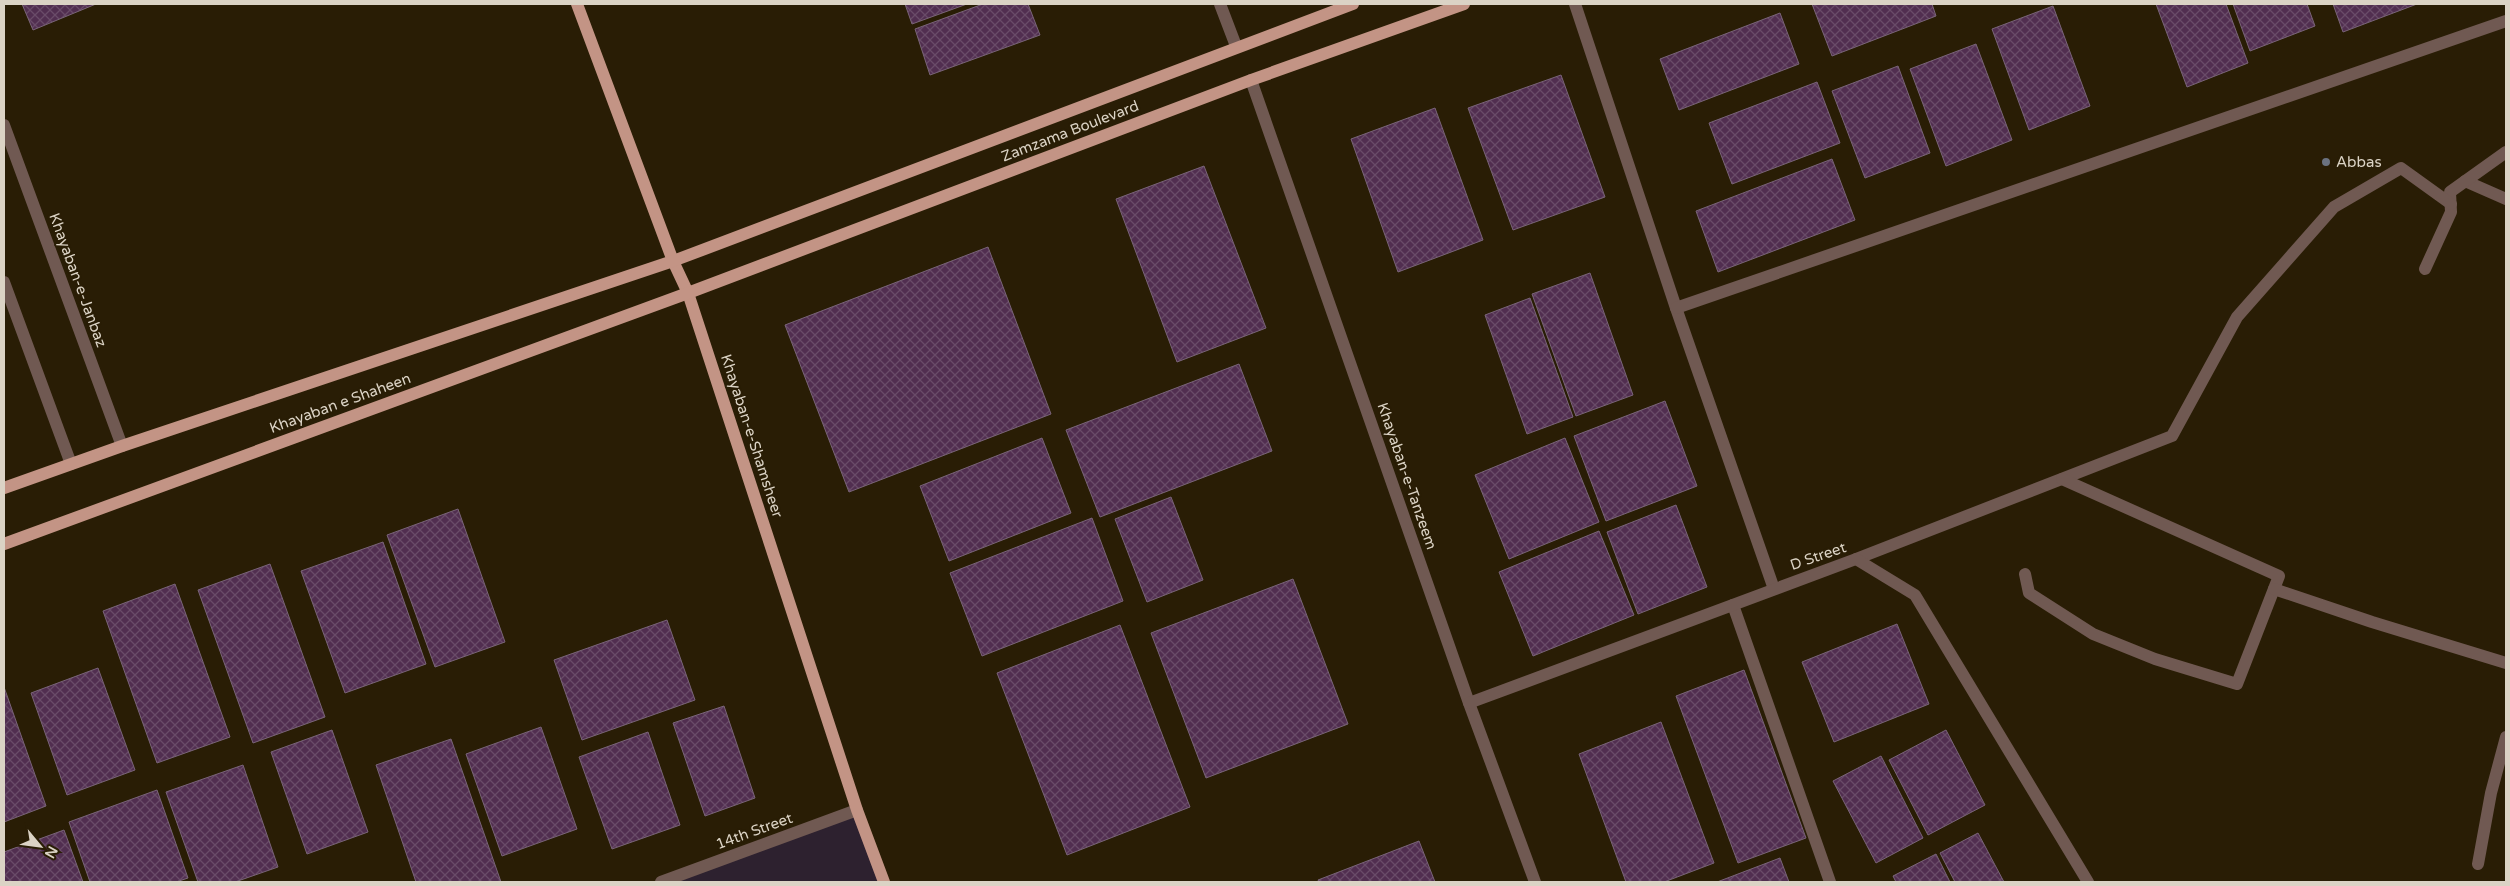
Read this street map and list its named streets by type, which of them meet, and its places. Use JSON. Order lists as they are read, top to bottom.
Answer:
{
  "streets": {
    "main road": ["Zamzama Boulevard", "Khayaban e Shaheen", "Khayaban-e-Shamsheer"],
    "street": [
      "Khayaban-e-Janbaz",
      "Khayaban-e-Tanzeem",
      "D Street",
      "14th Street"
    ]
  },
  "crossings": [
    ["Zamzama Boulevard", "Khayaban e Shaheen"],
    ["Zamzama Boulevard", "Khayaban-e-Shamsheer"],
    ["Zamzama Boulevard", "Khayaban-e-Tanzeem"],
    ["Khayaban-e-Janbaz", "Khayaban e Shaheen"],
    ["Khayaban e Shaheen", "Khayaban-e-Shamsheer"],
    ["Khayaban-e-Shamsheer", "14th Street"],
    ["Khayaban-e-Tanzeem", "D Street"]
  ],
  "places": ["Abbas"],
  "north": "bottom right"
}
